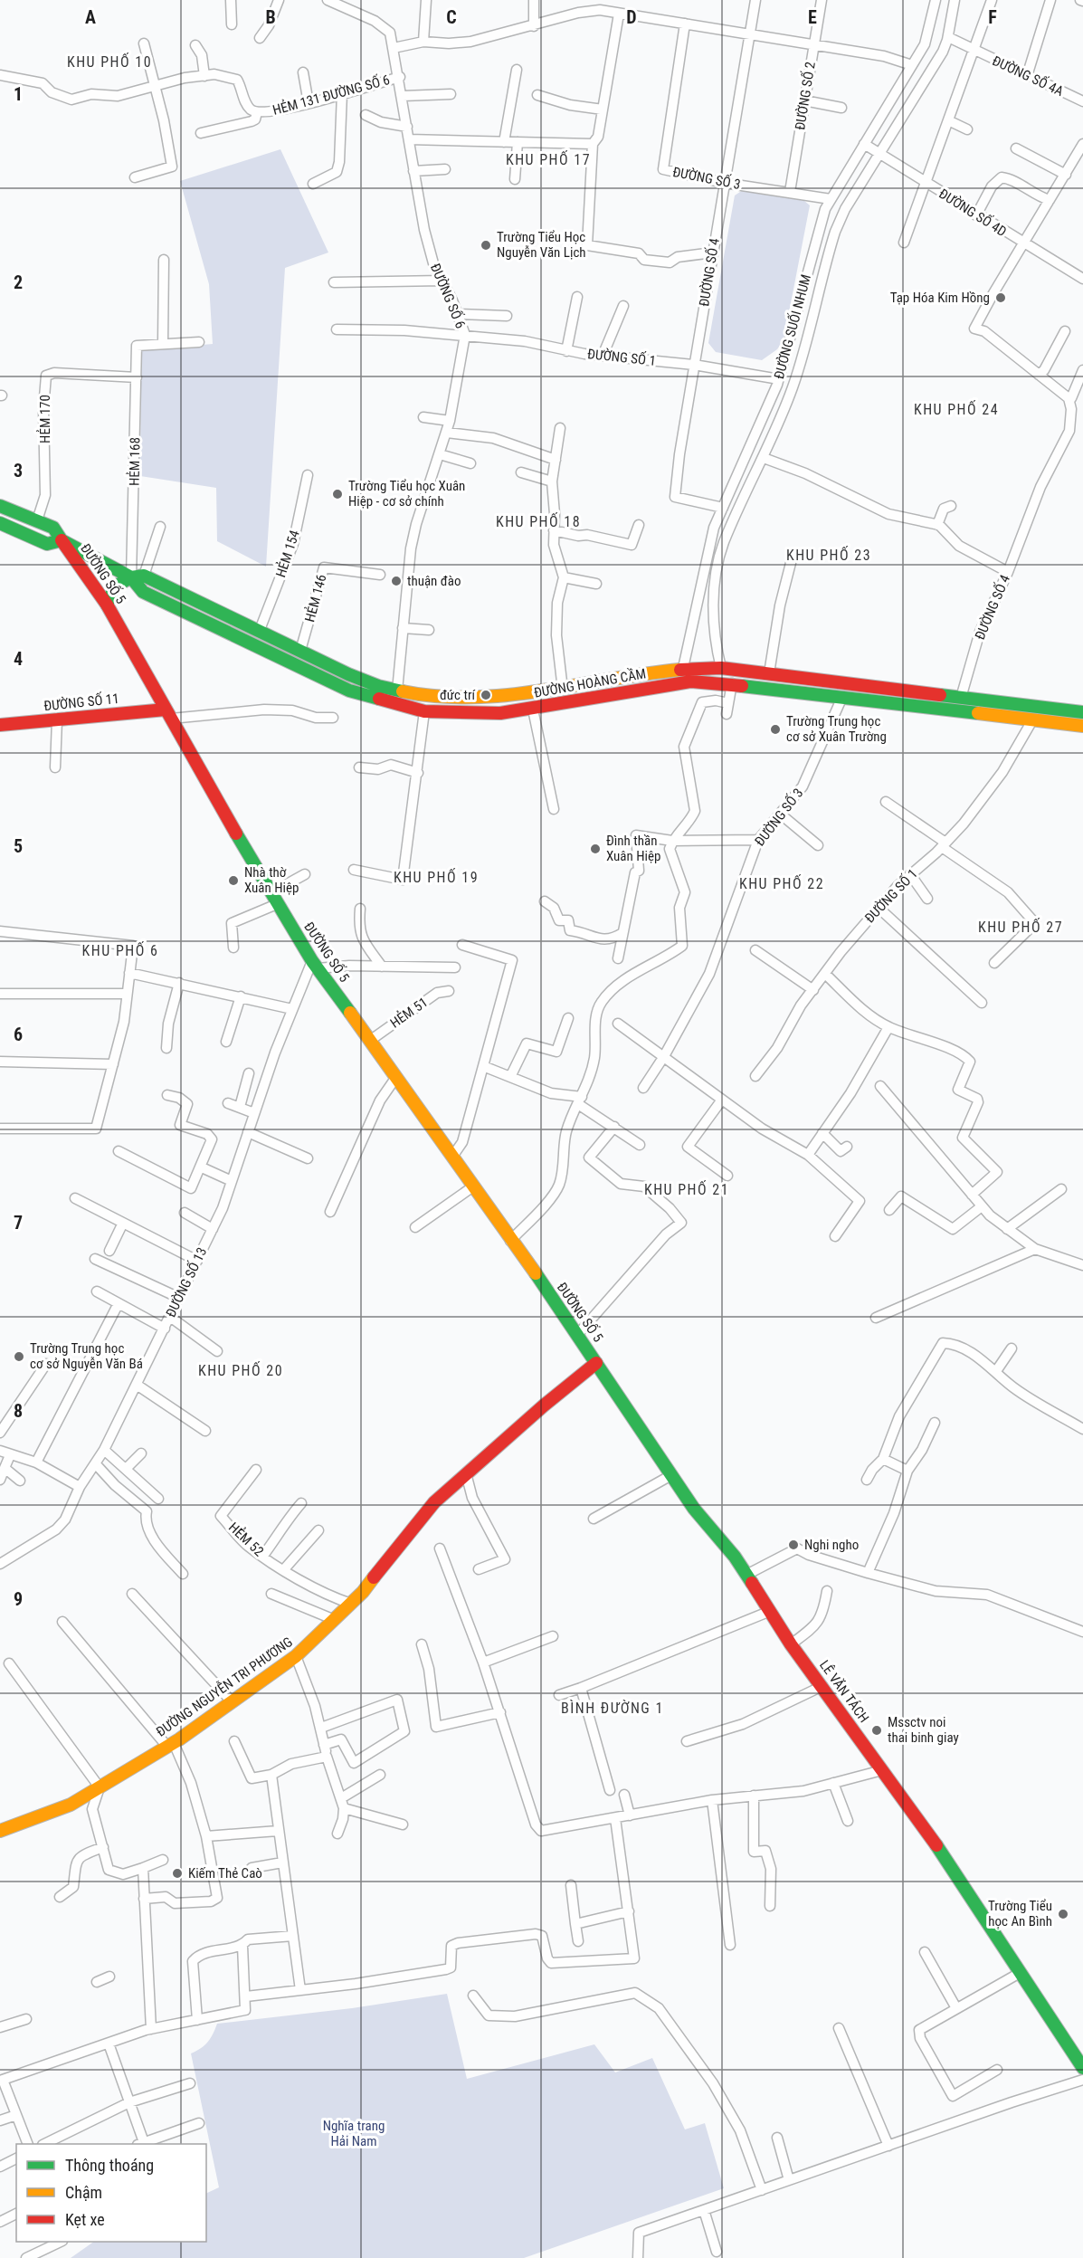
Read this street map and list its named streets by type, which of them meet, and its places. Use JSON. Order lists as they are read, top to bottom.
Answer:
{
  "streets": {
    "main road": [
      "ĐƯỜNG SỐ 5",
      "ĐƯỜNG HOÀNG CẦM",
      "ĐƯỜNG SỐ 11",
      "ĐƯỜNG NGUYỄN TRI PHƯƠNG",
      "LÊ VĂN TÁCH"
    ],
    "street": [
      "ĐƯỜNG SỐ 4A",
      "HẺM 131 ĐƯỜNG SỐ 6",
      "ĐƯỜNG SỐ 2",
      "ĐƯỜNG SỐ 3",
      "ĐƯỜNG SỐ 4D",
      "ĐƯỜNG SỐ 4",
      "ĐƯỜNG SỐ 6",
      "ĐƯỜNG SUỐI NHUM",
      "ĐƯỜNG SỐ 1",
      "HẺM 170",
      "HẺM 168",
      "HẺM 154",
      "HẺM 146",
      "HẺM 51",
      "ĐƯỜNG SỐ 13",
      "HẺM 52"
    ]
  },
  "crossings": [
    ["HẺM 131 ĐƯỜNG SỐ 6", "ĐƯỜNG SỐ 6"],
    ["ĐƯỜNG SỐ 2", "ĐƯỜNG SỐ 3"],
    ["ĐƯỜNG SỐ 3", "ĐƯỜNG SỐ 4"],
    ["ĐƯỜNG SỐ 3", "ĐƯỜNG SUỐI NHUM"],
    ["ĐƯỜNG SỐ 3", "ĐƯỜNG HOÀNG CẦM"],
    ["ĐƯỜNG SỐ 4D", "ĐƯỜNG SUỐI NHUM"],
    ["ĐƯỜNG SỐ 4", "ĐƯỜNG SUỐI NHUM"],
    ["ĐƯỜNG SỐ 4", "ĐƯỜNG SỐ 1"],
    ["ĐƯỜNG SỐ 4", "ĐƯỜNG HOÀNG CẦM"],
    ["ĐƯỜNG SỐ 6", "ĐƯỜNG SỐ 1"],
    ["ĐƯỜNG SỐ 6", "ĐƯỜNG HOÀNG CẦM"],
    ["ĐƯỜNG SUỐI NHUM", "ĐƯỜNG SỐ 1"],
    ["ĐƯỜNG SUỐI NHUM", "ĐƯỜNG HOÀNG CẦM"],
    ["ĐƯỜNG SỐ 1", "ĐƯỜNG HOÀNG CẦM"],
    ["HẺM 170", "HẺM 168"],
    ["HẺM 170", "ĐƯỜNG HOÀNG CẦM"],
    ["HẺM 168", "ĐƯỜNG HOÀNG CẦM"],
    ["HẺM 154", "ĐƯỜNG HOÀNG CẦM"],
    ["ĐƯỜNG SỐ 5", "ĐƯỜNG HOÀNG CẦM"],
    ["ĐƯỜNG SỐ 5", "ĐƯỜNG SỐ 11"],
    ["ĐƯỜNG SỐ 5", "HẺM 51"],
    ["ĐƯỜNG SỐ 5", "ĐƯỜNG SỐ 13"],
    ["ĐƯỜNG SỐ 5", "ĐƯỜNG NGUYỄN TRI PHƯƠNG"],
    ["ĐƯỜNG SỐ 5", "LÊ VĂN TÁCH"],
    ["HẺM 146", "ĐƯỜNG HOÀNG CẦM"],
    ["HẺM 52", "ĐƯỜNG NGUYỄN TRI PHƯƠNG"],
    ["ĐƯỜNG NGUYỄN TRI PHƯƠNG", "LÊ VĂN TÁCH"]
  ],
  "districts": [
    "KHU PHỐ 10",
    "KHU PHỐ 17",
    "KHU PHỐ 24",
    "KHU PHỐ 18",
    "KHU PHỐ 23",
    "KHU PHỐ 19",
    "KHU PHỐ 22",
    "KHU PHỐ 27",
    "KHU PHỐ 6",
    "KHU PHỐ 21",
    "KHU PHỐ 20",
    "BÌNH ĐƯỜNG 1"
  ],
  "parks": ["Nghĩa trang Hải Nam"],
  "places": [
    "Trường Tiểu Học Nguyễn Văn Lịch",
    "Tạp Hóa Kim Hồng",
    "Trường Tiểu học Xuân Hiệp - cơ sở chính",
    "thuận đào",
    "đức trí",
    "Trường Trung học cơ sở Xuân Trường",
    "Đình thần Xuân Hiệp",
    "Nhà thờ Xuân Hiệp",
    "Trường Trung học cơ sở Nguyễn Văn Bá",
    "Nghi ngho",
    "Mssctv noi thai binh giay",
    "Kiếm Thẻ Caò",
    "Trường Tiểu học An Bình"
  ],
  "legend": ["Thông thoáng", "Chậm", "Kẹt xe"],
  "grid": {
    "columns": [
      "A",
      "B",
      "C",
      "D",
      "E",
      "F"
    ],
    "rows": [
      "1",
      "2",
      "3",
      "4",
      "5",
      "6",
      "7",
      "8",
      "9"
    ]
  }
}
